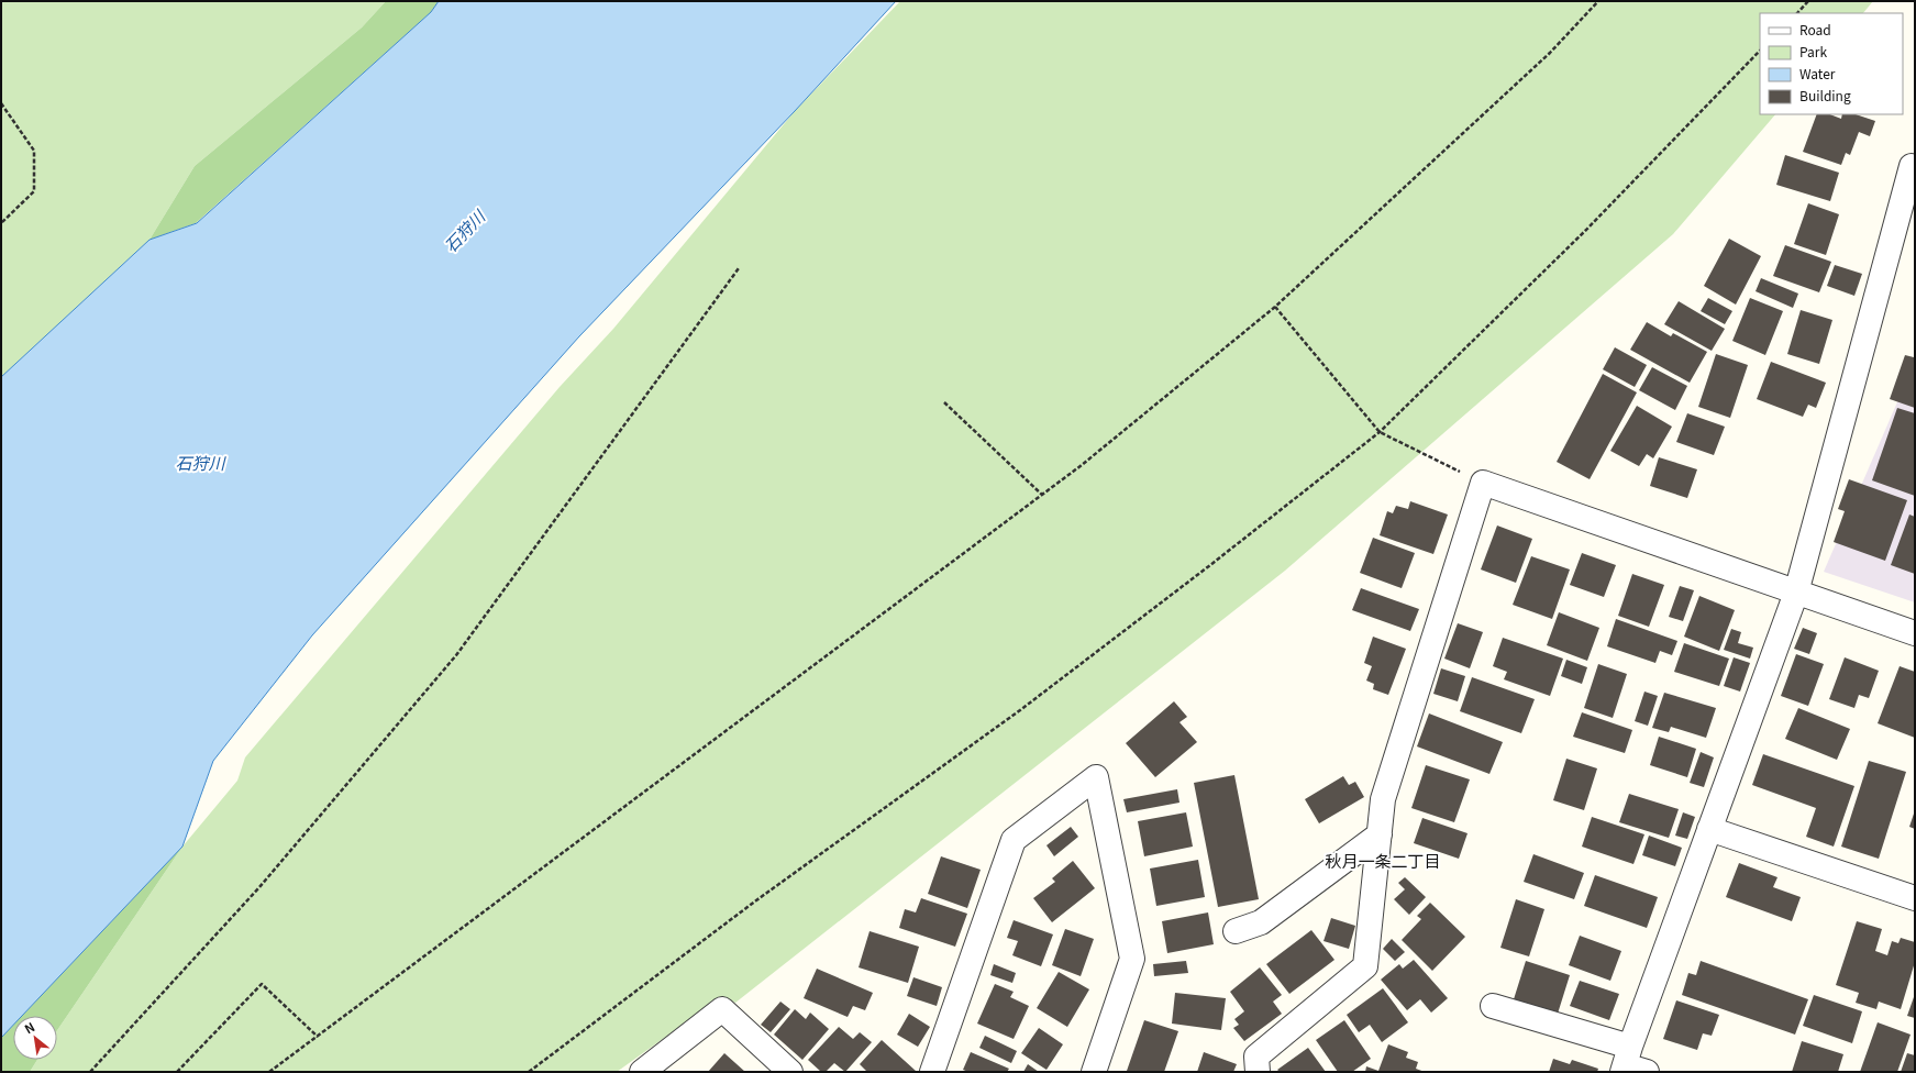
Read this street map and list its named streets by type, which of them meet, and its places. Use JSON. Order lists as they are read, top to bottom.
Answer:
{
  "districts": ["秋月一条二丁目"],
  "water": ["石狩川"],
  "legend": [
    "Road",
    "Park",
    "Water",
    "Building"
  ],
  "north": "top left"
}
